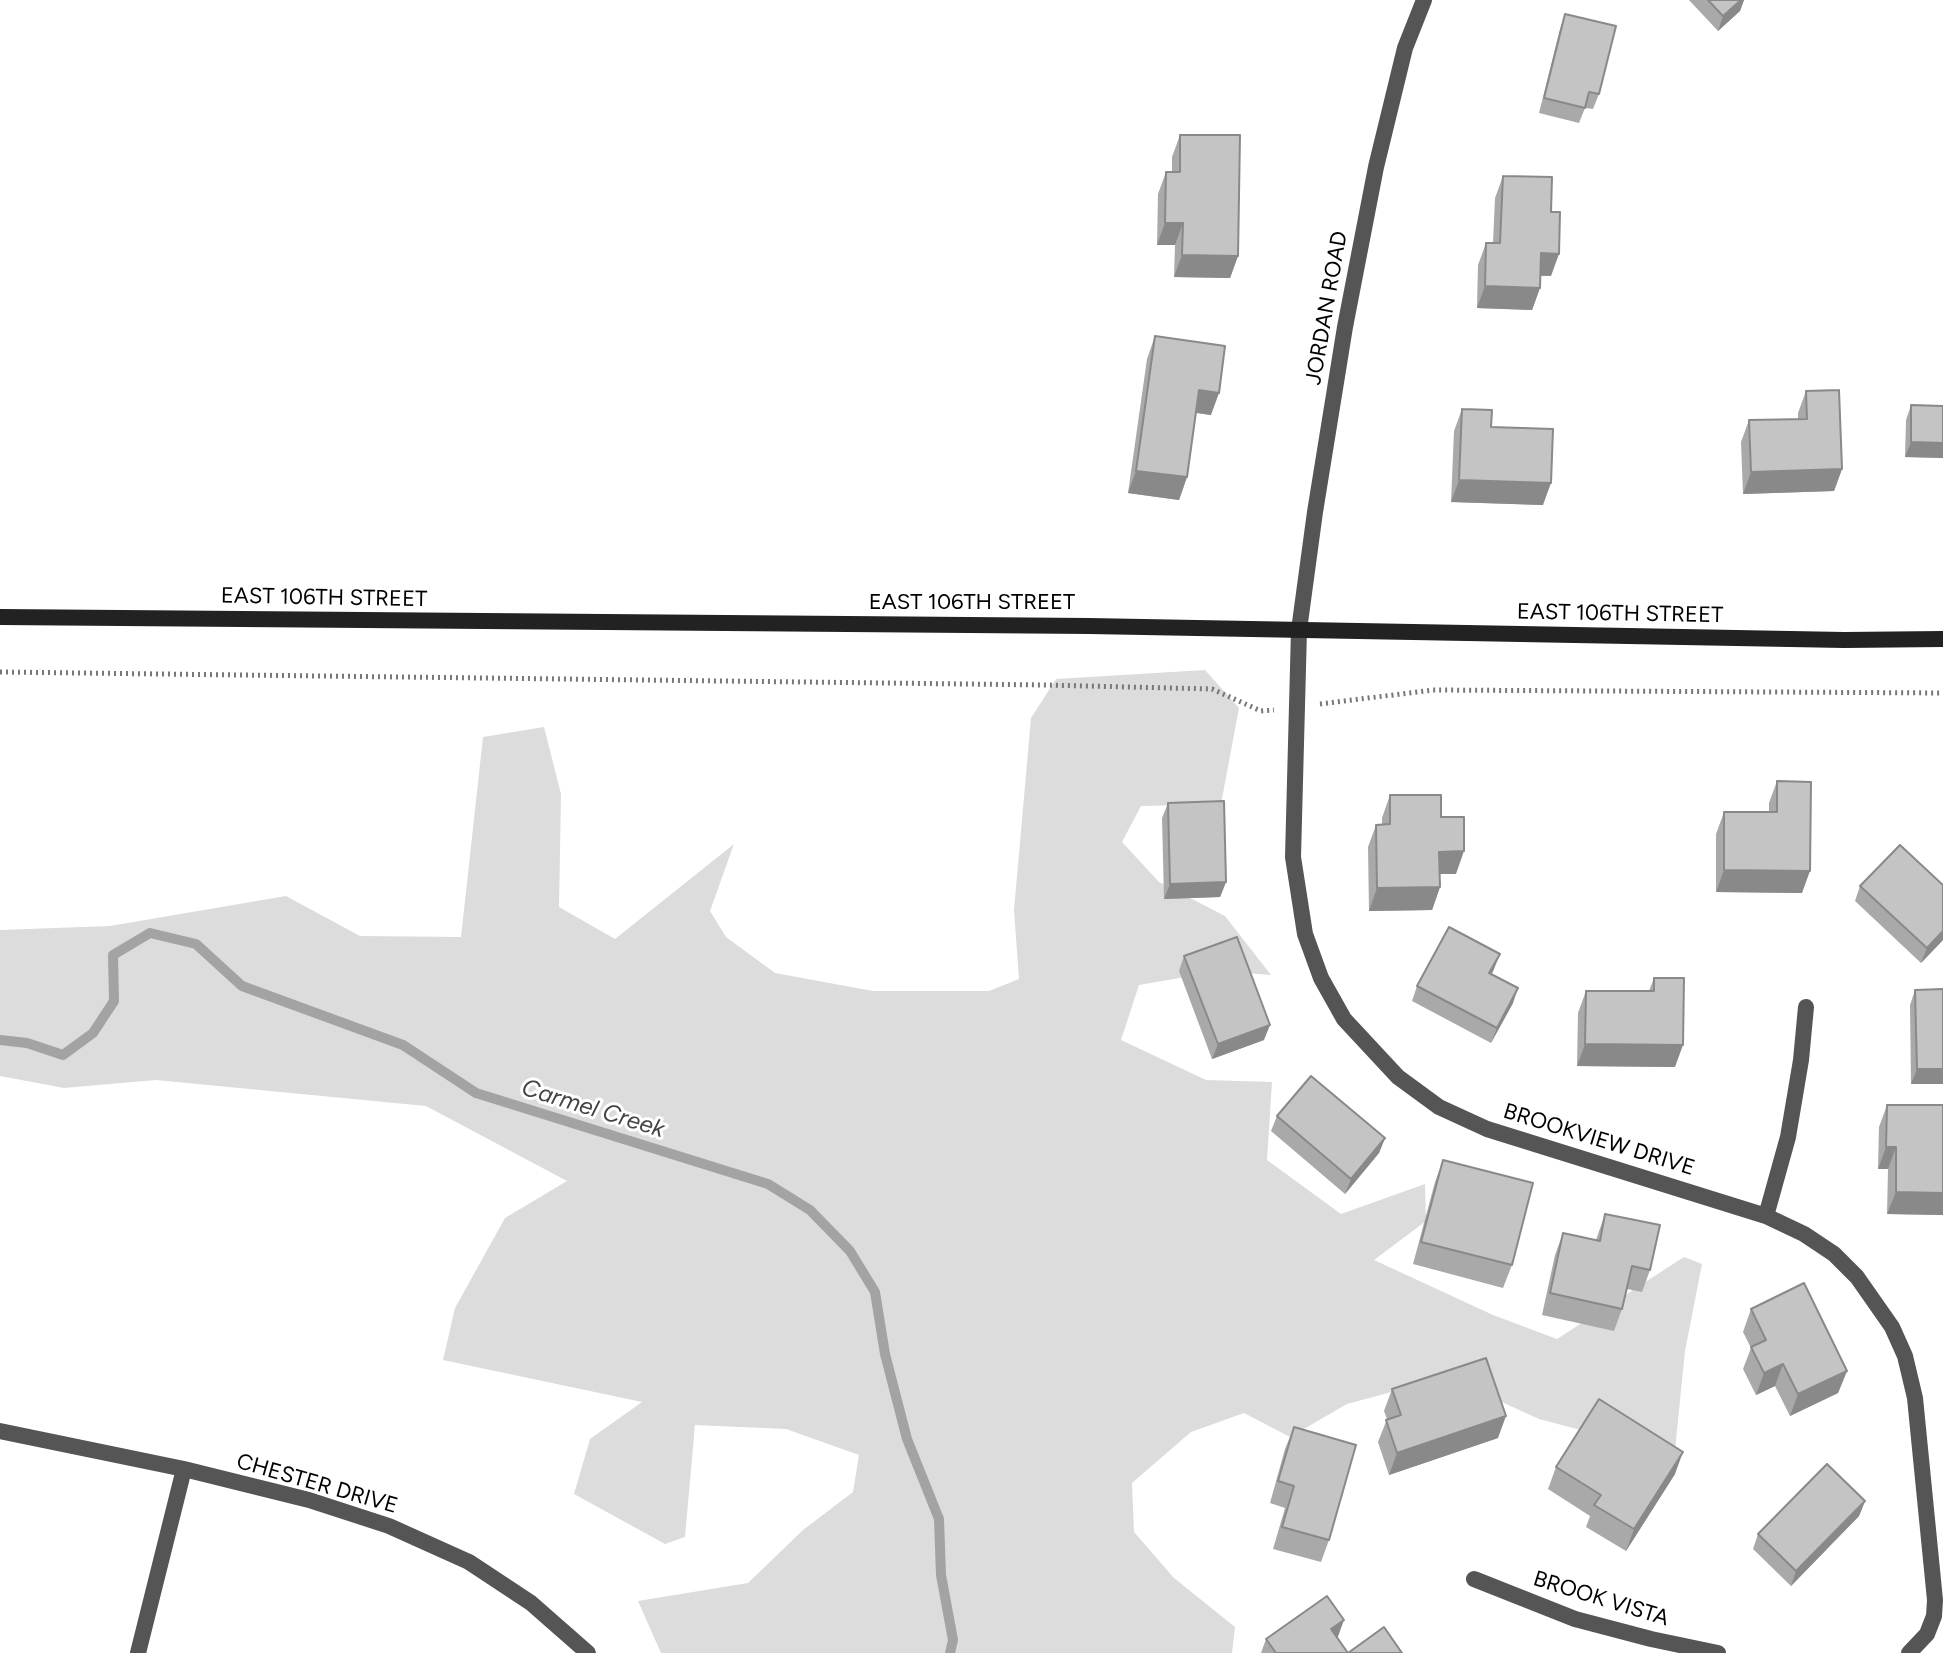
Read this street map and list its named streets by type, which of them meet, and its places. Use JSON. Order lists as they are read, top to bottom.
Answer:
{
  "streets": {
    "street": [
      "JORDAN ROAD",
      "EAST 106TH STREET",
      "BROOKVIEW DRIVE",
      "CHESTER DRIVE",
      "BROOK VISTA"
    ]
  },
  "crossings": [
    ["JORDAN ROAD", "EAST 106TH STREET"],
    ["JORDAN ROAD", "BROOKVIEW DRIVE"],
    ["EAST 106TH STREET", "BROOKVIEW DRIVE"]
  ],
  "water": ["Carmel Creek"]
}
